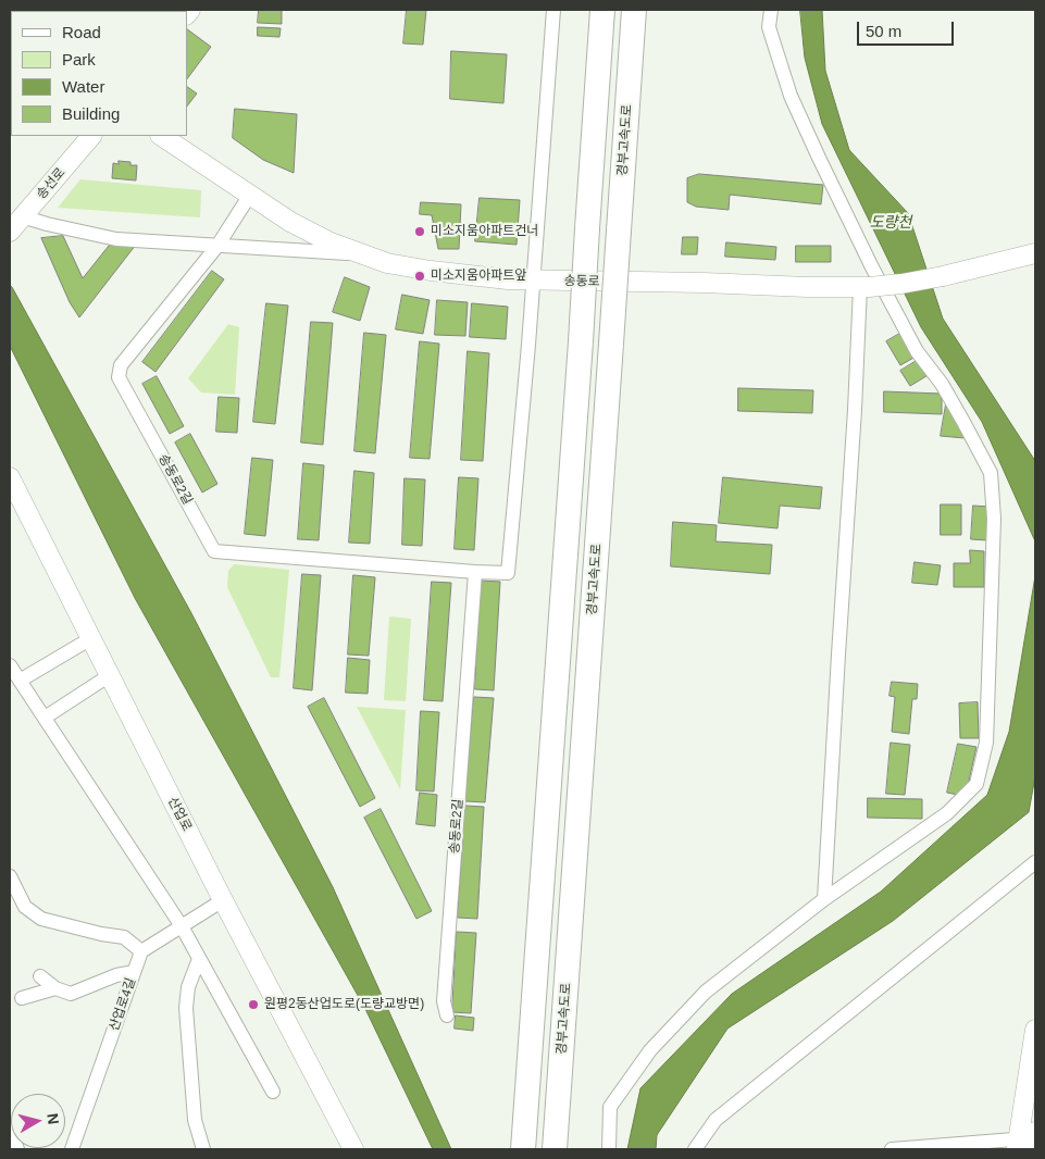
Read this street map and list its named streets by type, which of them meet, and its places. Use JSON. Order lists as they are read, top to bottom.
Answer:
{
  "streets": {
    "highway": ["경부고속도로"],
    "street": [
      "송선로",
      "송동로",
      "송동로2길",
      "산업로",
      "산업로4길"
    ]
  },
  "crossings": [
    ["송동로", "송동로2길"]
  ],
  "water": ["도량천"],
  "places": ["미소지움아파트건너", "미소지움아파트앞", "원평2동산업도로(도량교방면)"],
  "legend": [
    "Road",
    "Park",
    "Water",
    "Building"
  ],
  "scale_bar": "50 m",
  "north": "right"
}
